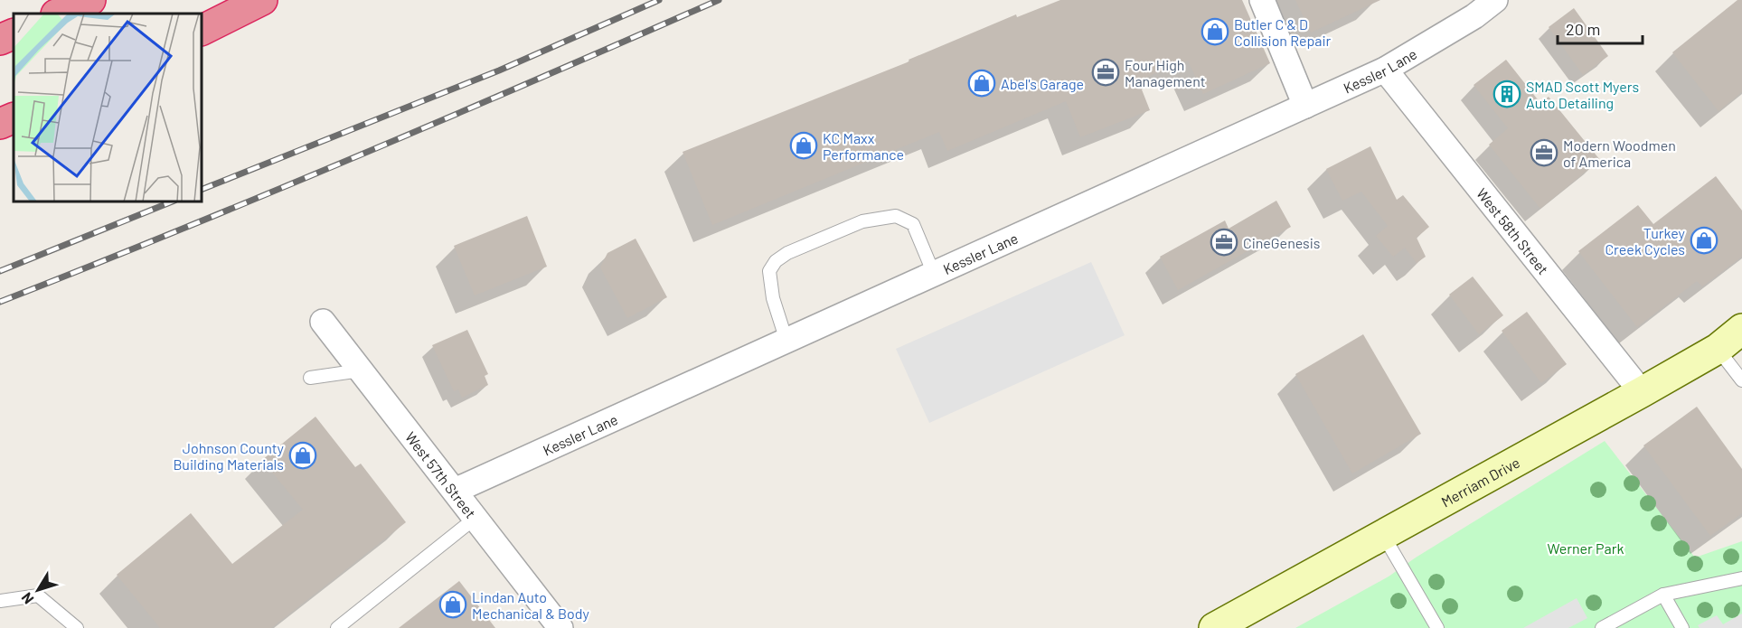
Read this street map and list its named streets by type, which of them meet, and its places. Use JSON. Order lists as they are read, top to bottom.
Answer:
{
  "streets": {
    "main road": ["Merriam Drive"],
    "street": ["Kessler Lane", "West 58th Street", "West 57th Street"]
  },
  "crossings": [
    ["Kessler Lane", "West 58th Street"],
    ["Kessler Lane", "West 57th Street"],
    ["West 58th Street", "Merriam Drive"]
  ],
  "parks": ["Werner Park"],
  "places": {
    "shop": [
      "Butler C & D Collision Repair",
      "Abel's Garage",
      "KC Maxx Performance",
      "Turkey Creek Cycles",
      "Johnson County Building Materials",
      "Lindan Auto Mechanical & Body"
    ],
    "office": ["Four High Management", "Modern Woodmen of America", "CineGenesis"],
    "building": ["SMAD Scott Myers Auto Detailing"]
  },
  "scale_bar": "20 m",
  "north": "bottom left"
}
